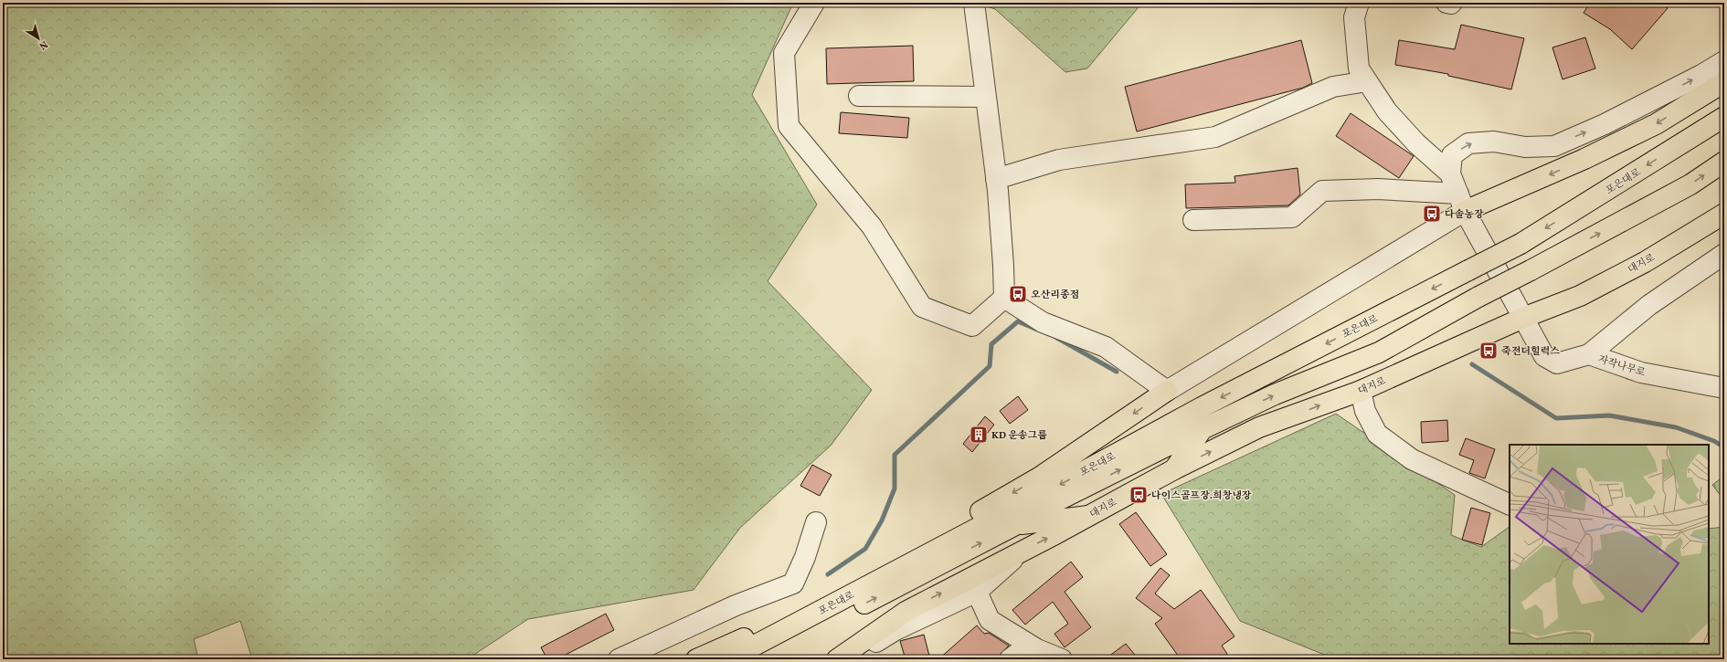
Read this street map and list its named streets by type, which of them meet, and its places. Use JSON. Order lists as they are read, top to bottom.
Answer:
{
  "streets": {
    "main road": ["포은대로", "대지로"],
    "street": ["자작나무로"]
  },
  "crossings": [
    ["대지로", "자작나무로"]
  ],
  "places": {
    "bus stop": [
      "다솔농장",
      "오산리종점",
      "죽전더힐럭스",
      "나이스골프장.희창냉장"
    ],
    "building": ["KD 운송그룹"]
  },
  "north": "bottom right"
}
